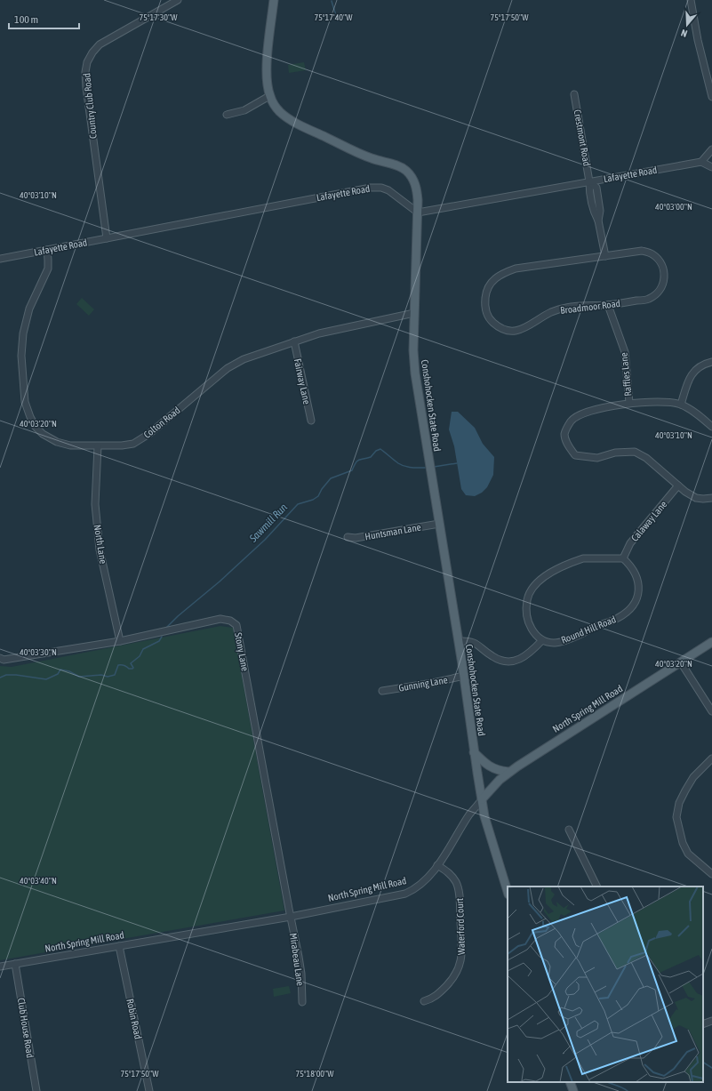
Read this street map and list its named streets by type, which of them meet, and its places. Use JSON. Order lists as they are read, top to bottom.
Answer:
{
  "streets": {
    "main road": ["Conshohocken State Road", "North Spring Mill Road"],
    "street": [
      "Country Club Road",
      "Crestmont Road",
      "Lafayette Road",
      "Broadmoor Road",
      "Raffles Lane",
      "Fairway Lane",
      "Colton Road",
      "Calaway Lane",
      "Huntsman Lane",
      "North Lane",
      "Round Hill Road",
      "Stony Lane",
      "Gunning Lane",
      "Waterford Court",
      "Mirabeau Lane",
      "Robin Road",
      "Club House Road"
    ]
  },
  "crossings": [
    ["Country Club Road", "Lafayette Road"],
    ["Crestmont Road", "Lafayette Road"],
    ["Lafayette Road", "Conshohocken State Road"],
    ["Lafayette Road", "Colton Road"],
    ["Broadmoor Road", "Raffles Lane"],
    ["Fairway Lane", "Colton Road"],
    ["Conshohocken State Road", "Colton Road"],
    ["Conshohocken State Road", "Huntsman Lane"],
    ["Conshohocken State Road", "Gunning Lane"],
    ["Conshohocken State Road", "North Spring Mill Road"],
    ["Colton Road", "North Lane"],
    ["Calaway Lane", "Round Hill Road"],
    ["North Lane", "Stony Lane"],
    ["Stony Lane", "North Spring Mill Road"],
    ["Stony Lane", "Mirabeau Lane"],
    ["North Spring Mill Road", "Waterford Court"],
    ["North Spring Mill Road", "Mirabeau Lane"],
    ["North Spring Mill Road", "Robin Road"],
    ["North Spring Mill Road", "Club House Road"]
  ],
  "water": ["Sawmill Run"],
  "scale_bar": "100 m",
  "north": "bottom",
  "coordinates": [
    "75°17'30\"W",
    "75°17'40\"W",
    "75°17'50\"W",
    "40°03'10\"N",
    "40°03'00\"N",
    "40°03'20\"N",
    "40°03'30\"N",
    "40°03'40\"N",
    "75°18'00\"W"
  ]
}
